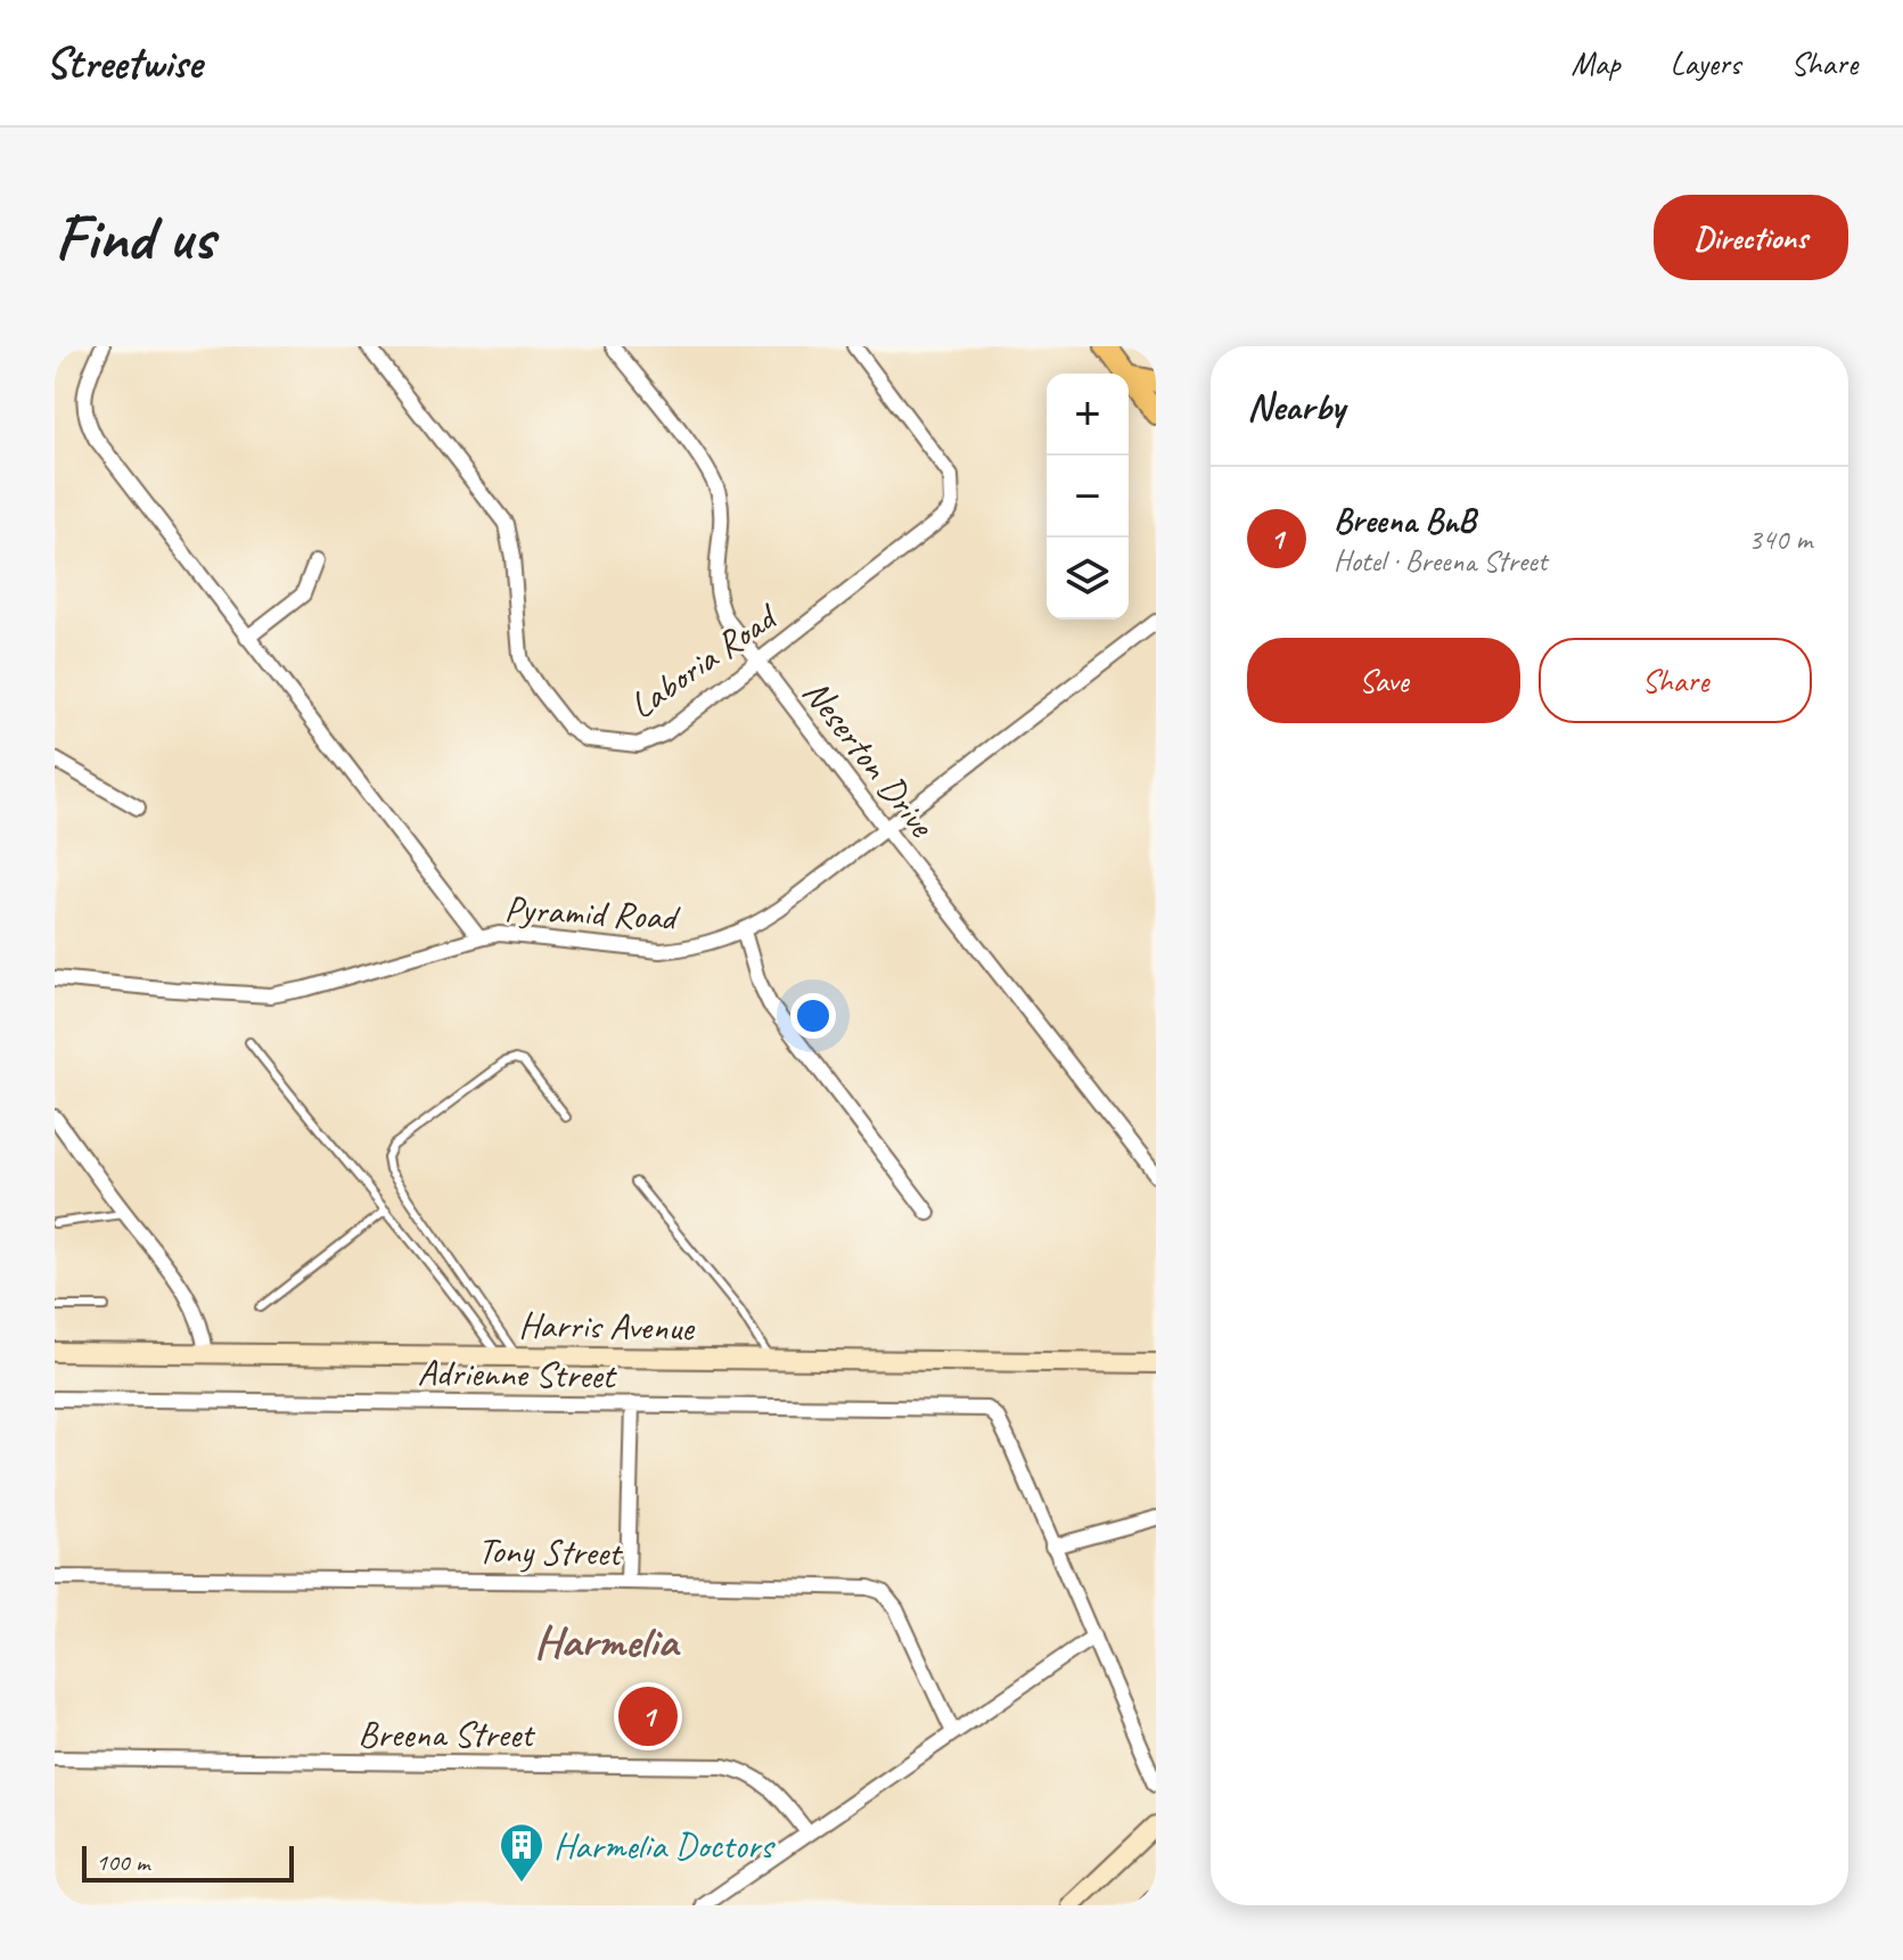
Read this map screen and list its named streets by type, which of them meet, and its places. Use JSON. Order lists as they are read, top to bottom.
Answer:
{
  "streets": {
    "main road": ["Harris Avenue"],
    "street": [
      "Laboria Road",
      "Neserton Drive",
      "Pyramid Road",
      "Adrienne Street",
      "Tony Street",
      "Breena Street"
    ]
  },
  "crossings": [
    ["Laboria Road", "Neserton Drive"],
    ["Neserton Drive", "Pyramid Road"]
  ],
  "districts": ["Harmelia"],
  "places": {
    "building": ["Harmelia Doctors"]
  },
  "scale_bar": "100 m",
  "page": {
    "header": "Streetwise",
    "nav": ["Map", "Layers", "Share"],
    "buttons": [
      "Directions",
      ["Save", "Share"]
    ],
    "title": "Find us",
    "heading": "Nearby",
    "map_buttons": ["+", "−"],
    "list": [
      {
        "mark": "1",
        "name": "Breena BnB",
        "note": "Hotel · Breena Street",
        "value": "340 m"
      }
    ],
    "pins": "1",
    "scale": "100 m"
  }
}
